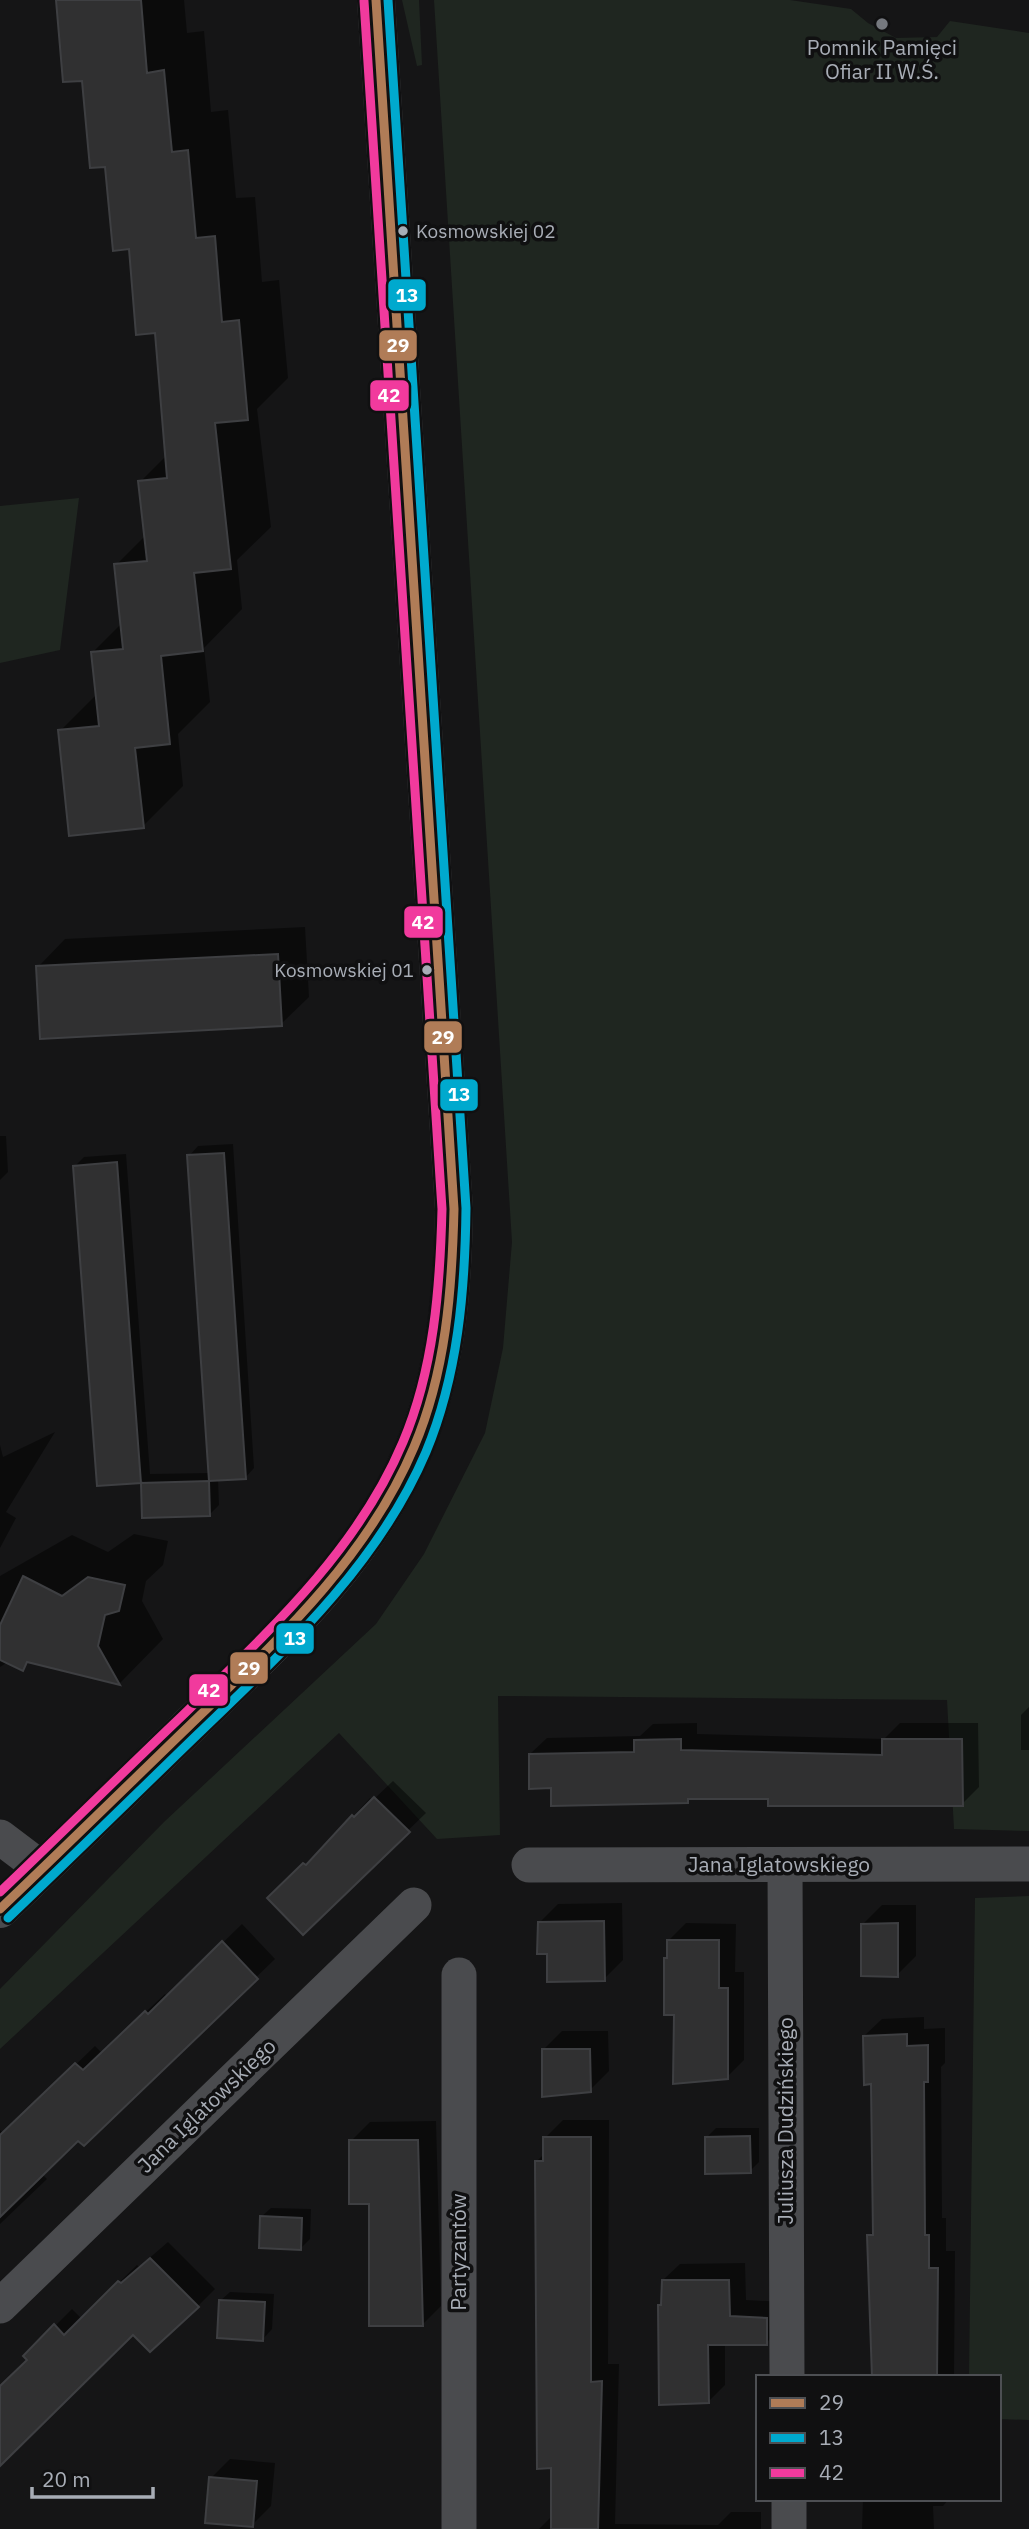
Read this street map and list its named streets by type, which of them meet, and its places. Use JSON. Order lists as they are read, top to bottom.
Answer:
{
  "streets": {
    "street": ["Jana Iglatowskiego", "Juliusza Dudzińskiego", "Partyzantów"]
  },
  "crossings": [
    ["Jana Iglatowskiego", "Juliusza Dudzińskiego"]
  ],
  "places": ["Pomnik Pamięci Ofiar II W.Ś.", "Kosmowskiej 02", "Kosmowskiej 01"],
  "lines": ["transit line 29", "transit line 13", "transit line 42"],
  "legend": ["29", "13", "42"],
  "scale_bar": "20 m"
}
